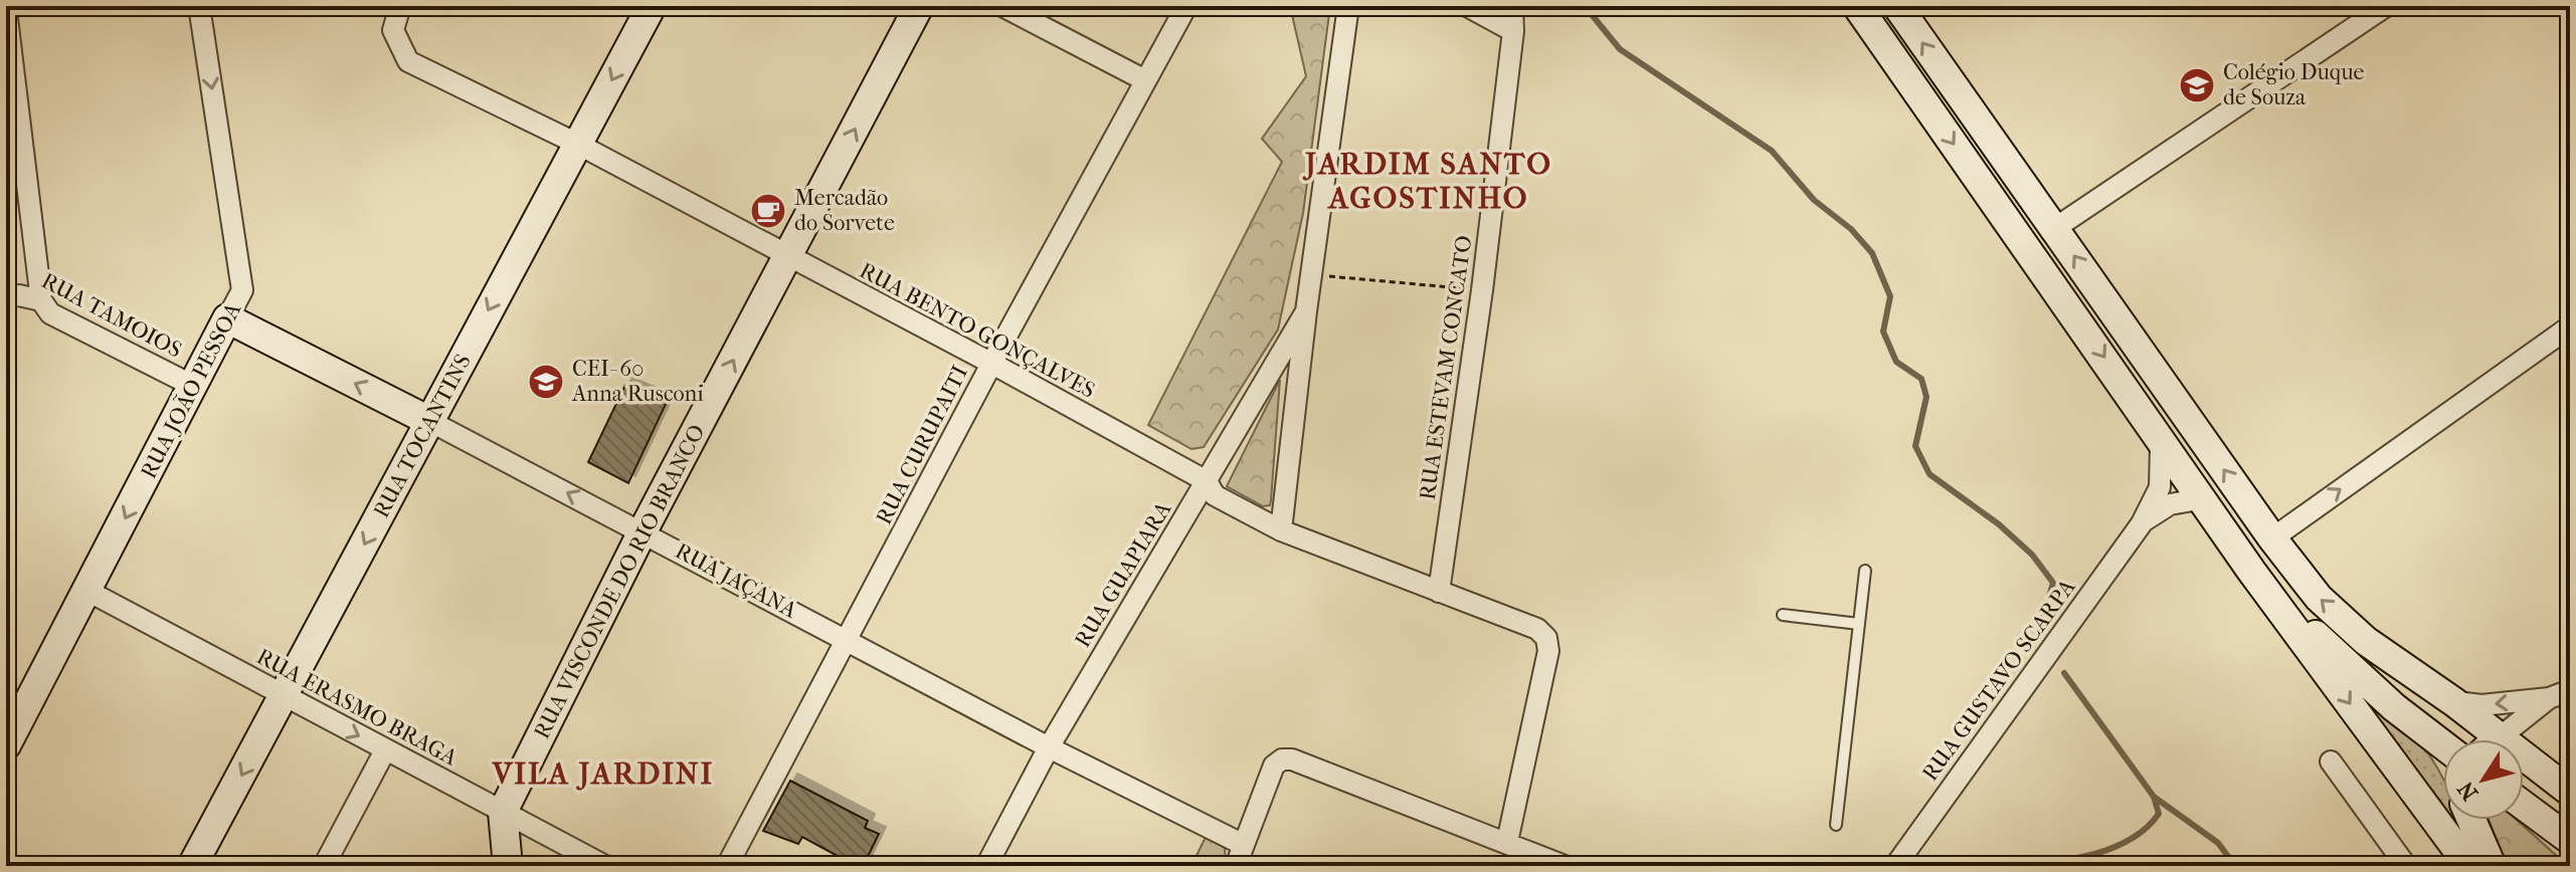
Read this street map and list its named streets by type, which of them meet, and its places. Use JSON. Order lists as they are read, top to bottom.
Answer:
{
  "streets": {
    "main road": [
      "RUA JOÃO PESSOA",
      "RUA TOCANTINS",
      "RUA JAÇANA",
      "RUA VISCONDE DO RIO BRANCO"
    ],
    "street": [
      "RUA TAMOIOS",
      "RUA BENTO GONÇALVES",
      "RUA ESTEVAM CONCATO",
      "RUA CURUPAITI",
      "RUA GUAPIARA",
      "RUA GUSTAVO SCARPA",
      "RUA ERASMO BRAGA"
    ]
  },
  "crossings": [
    ["RUA TAMOIOS", "RUA JOÃO PESSOA"],
    ["RUA BENTO GONÇALVES", "RUA ESTEVAM CONCATO"],
    ["RUA BENTO GONÇALVES", "RUA TOCANTINS"],
    ["RUA BENTO GONÇALVES", "RUA CURUPAITI"],
    ["RUA BENTO GONÇALVES", "RUA GUAPIARA"],
    ["RUA BENTO GONÇALVES", "RUA VISCONDE DO RIO BRANCO"],
    ["RUA JOÃO PESSOA", "RUA JAÇANA"],
    ["RUA JOÃO PESSOA", "RUA ERASMO BRAGA"],
    ["RUA TOCANTINS", "RUA JAÇANA"],
    ["RUA TOCANTINS", "RUA ERASMO BRAGA"],
    ["RUA CURUPAITI", "RUA JAÇANA"],
    ["RUA GUAPIARA", "RUA JAÇANA"],
    ["RUA JAÇANA", "RUA VISCONDE DO RIO BRANCO"],
    ["RUA VISCONDE DO RIO BRANCO", "RUA ERASMO BRAGA"]
  ],
  "one_way": [
    "RUA JOÃO PESSOA",
    "RUA TOCANTINS",
    "RUA JAÇANA",
    "RUA VISCONDE DO RIO BRANCO"
  ],
  "districts": ["JARDIM SANTO AGOSTINHO", "VILA JARDINI"],
  "places": {
    "school or university": ["Colégio Duque de Souza", "CEI- 60 Anna Rusconi"],
    "cafe": ["Mercadão do Sorvete"]
  },
  "north": "bottom left"
}
